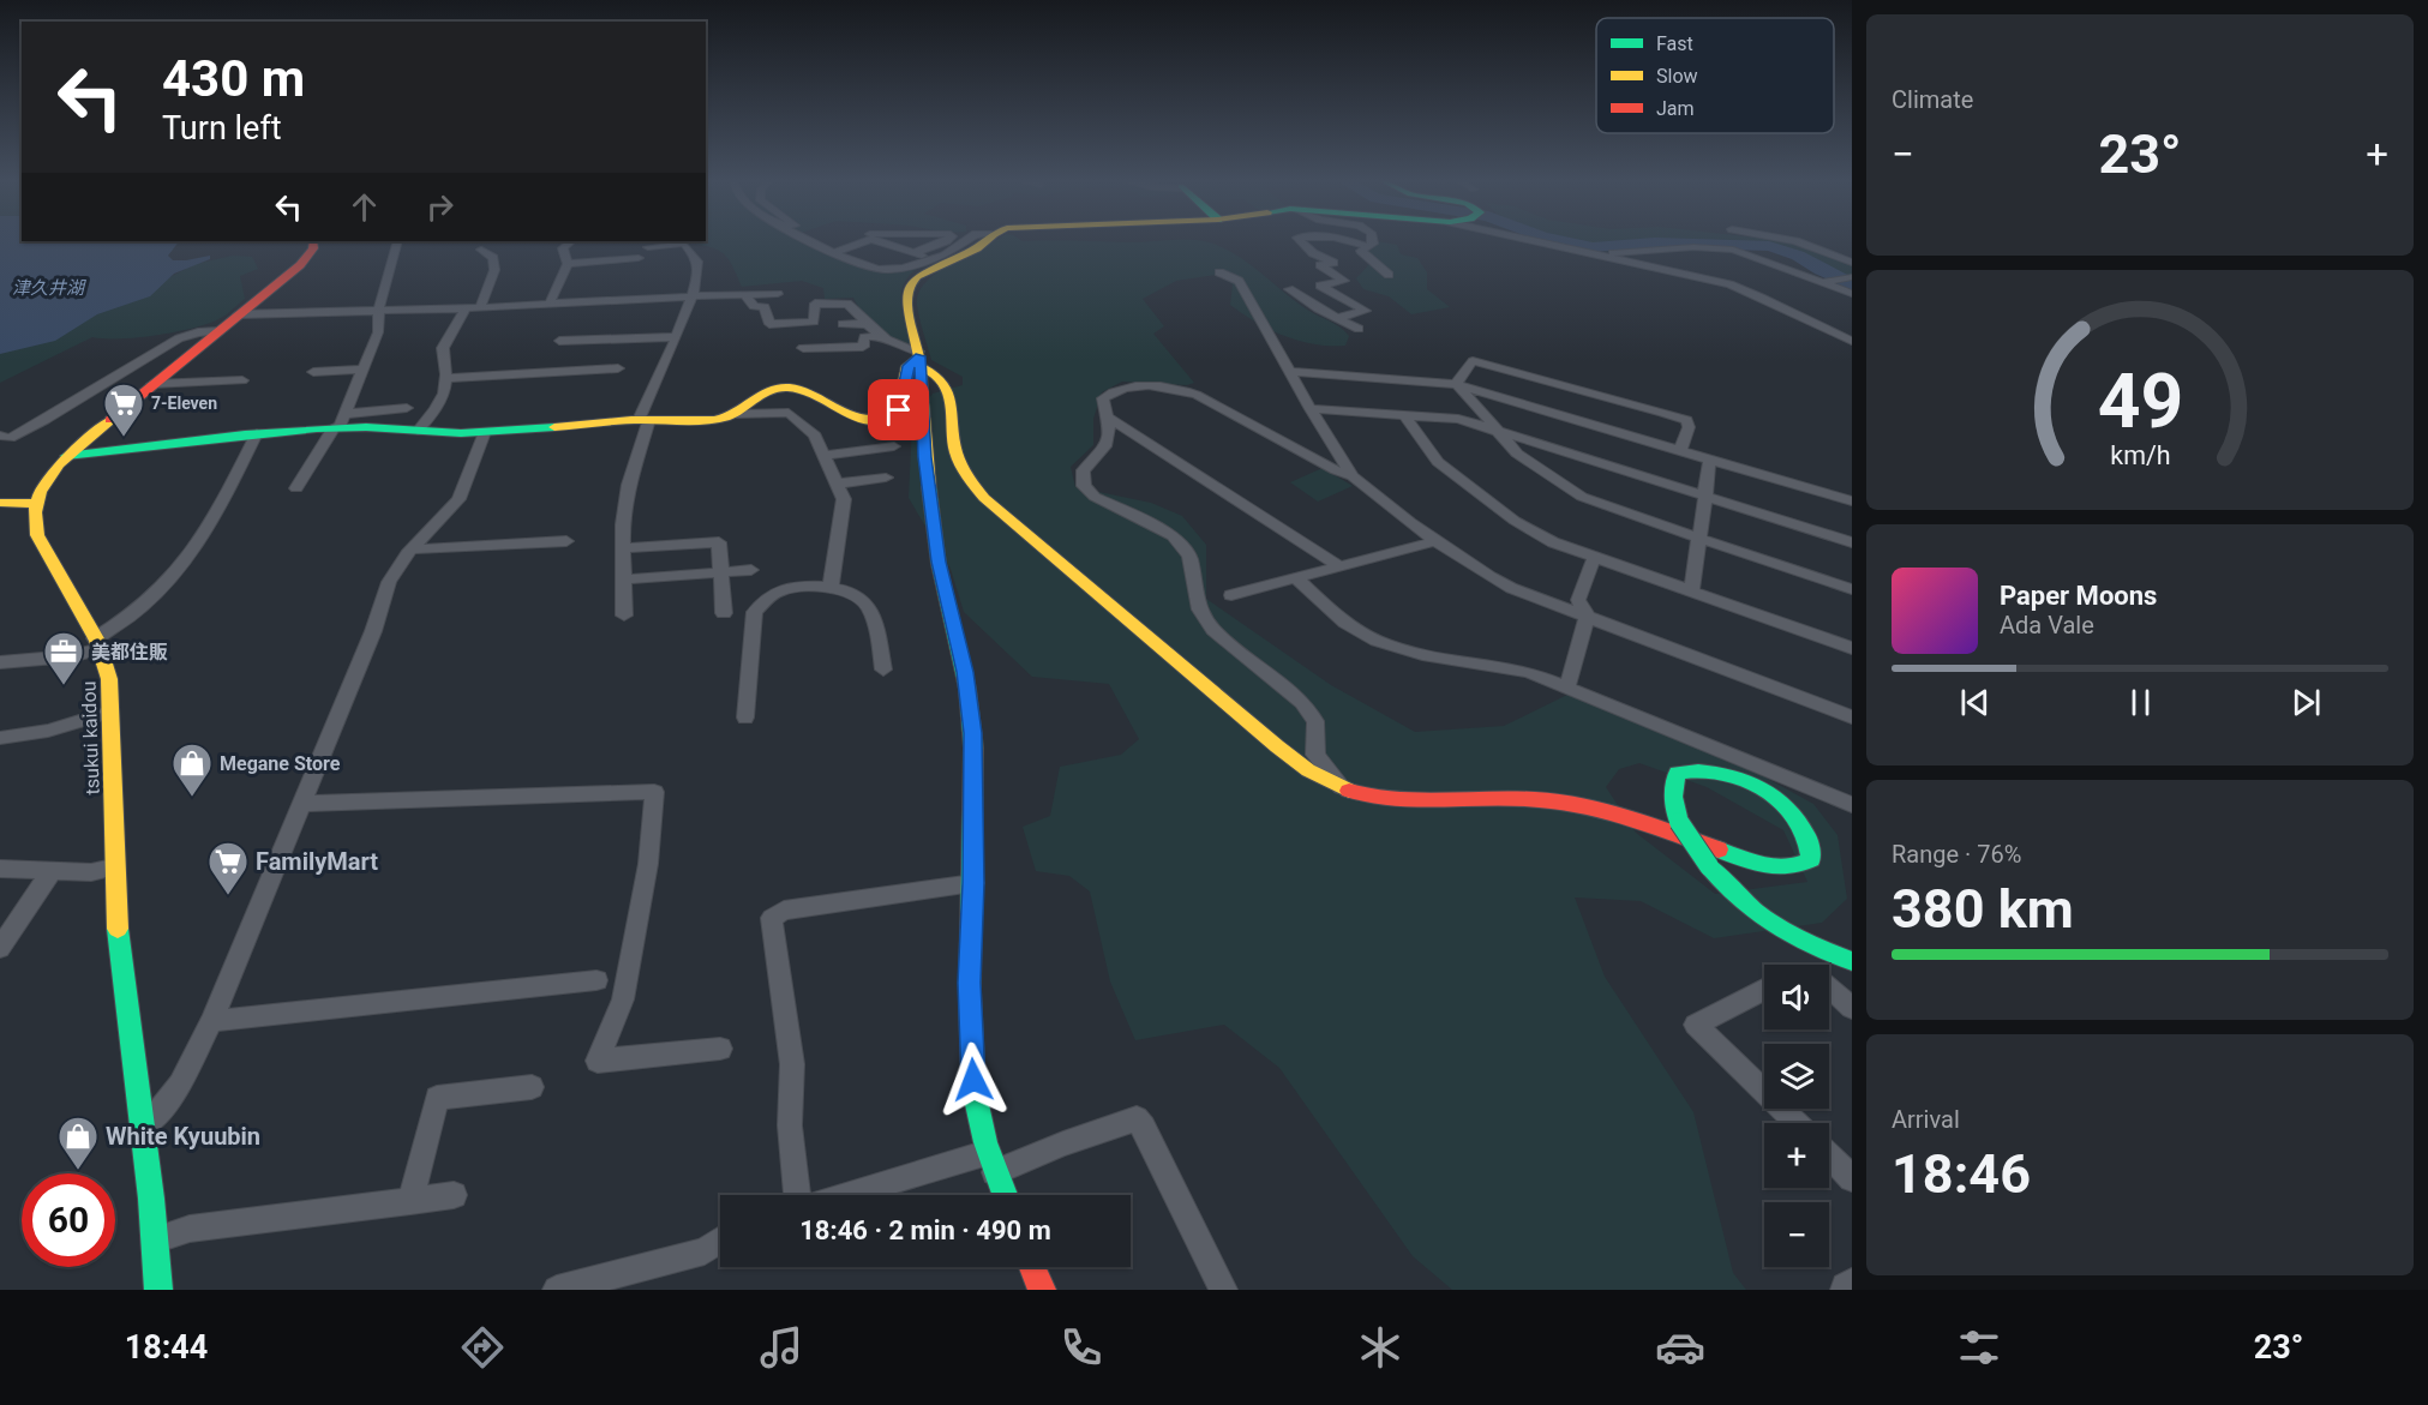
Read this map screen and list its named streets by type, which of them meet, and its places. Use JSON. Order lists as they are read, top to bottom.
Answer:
{
  "streets": {
    "main road": ["tsukui kaidou"]
  },
  "water": ["津久井湖"],
  "places": {
    "supermarket": ["7-Eleven", "FamilyMart"],
    "office": ["美都住販"],
    "shop": ["Megane Store", "White Kyuubin"]
  },
  "legend": ["Fast", "Slow", "Jam"],
  "page": {
    "tile": [
      "Climate",
      ["Range · 76%", "380 km"],
      ["Arrival", "18:46"]
    ],
    "turn": ["430 m", "Turn left"],
    "heat": ["−", "23°", "+"],
    "song": ["Paper Moons", "Ada Vale"],
    "map_buttons": ["+", "−"],
    "limit": "60",
    "trip": "18:46 · 2 min · 490 m",
    "tabs": ["18:44", "23°"],
    "gauge": ["49", "km/h"]
  }
}
